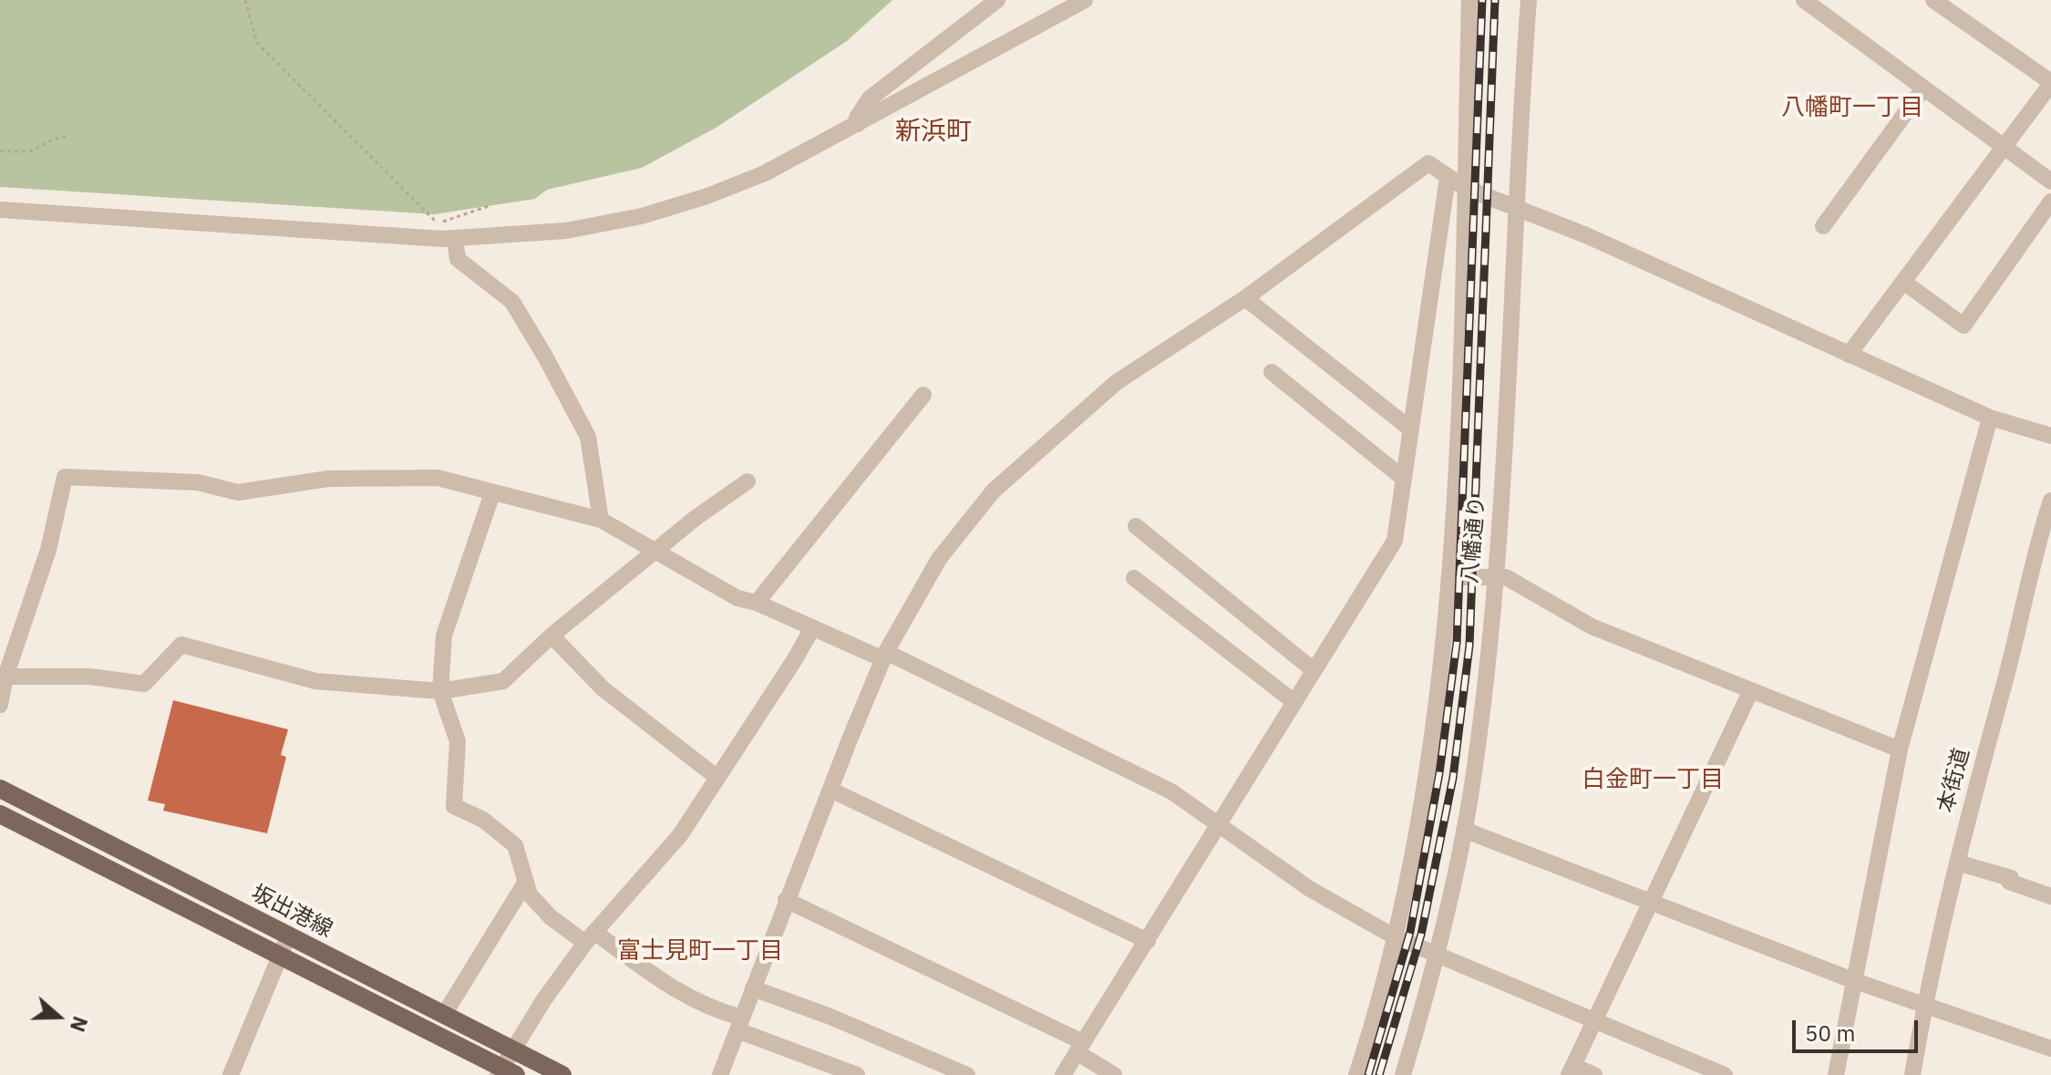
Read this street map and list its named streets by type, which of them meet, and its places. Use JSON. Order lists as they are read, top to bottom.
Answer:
{
  "streets": {
    "main road": ["坂出港線"],
    "street": ["八幡通り", "本街道"]
  },
  "districts": [
    "八幡町一丁目",
    "新浜町",
    "白金町一丁目",
    "富士見町一丁目"
  ],
  "scale_bar": "50 m",
  "north": "right"
}
